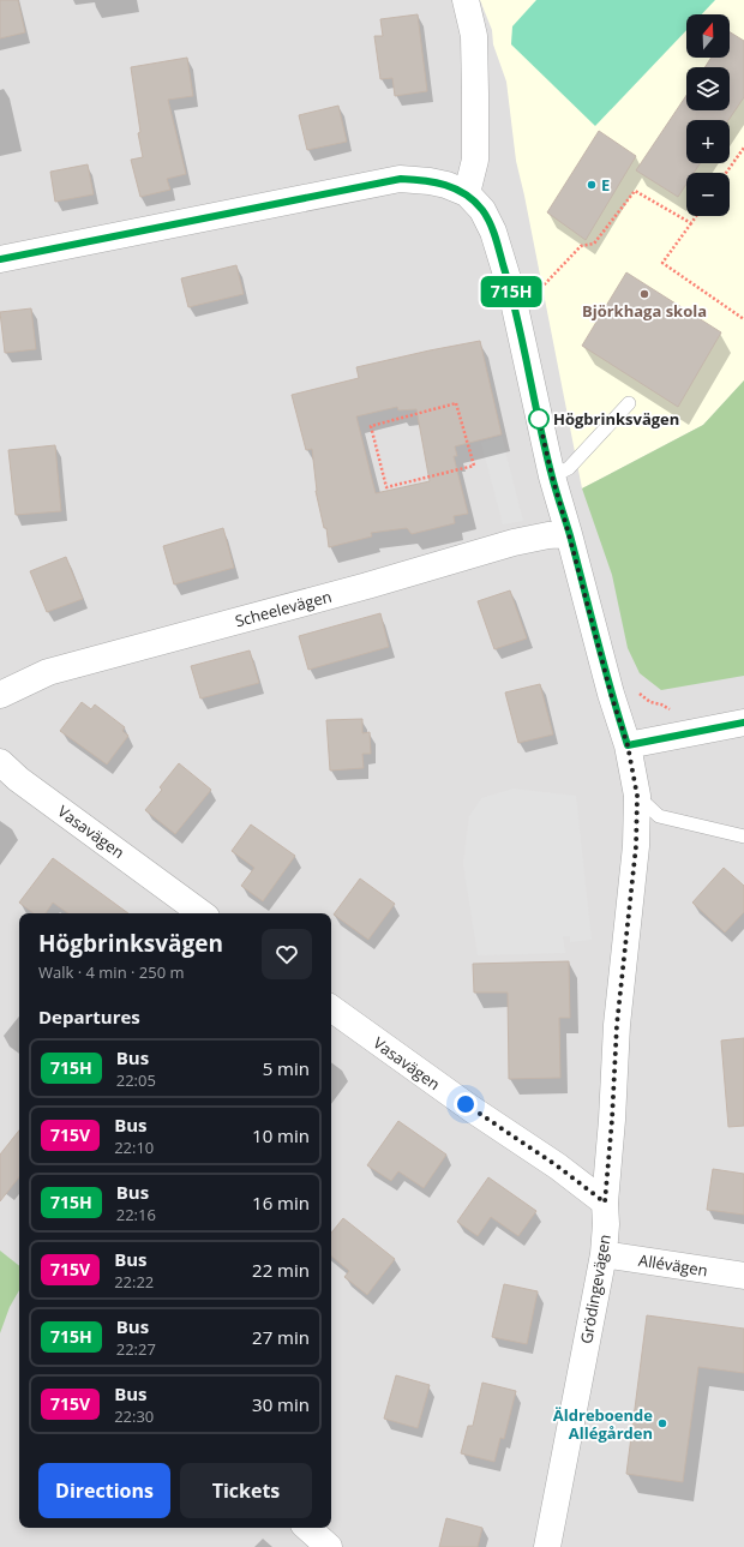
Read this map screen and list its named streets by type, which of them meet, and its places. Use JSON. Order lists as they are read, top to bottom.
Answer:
{
  "streets": {
    "street": [
      "Scheelevägen",
      "Vasavägen",
      "Allévägen",
      "Grödingevägen"
    ]
  },
  "crossings": [
    ["Vasavägen", "Grödingevägen"],
    ["Allévägen", "Grödingevägen"]
  ],
  "places": [
    "E",
    "Björkhaga skola",
    "Högbrinksvägen",
    "Äldreboende Allégården"
  ],
  "lines": ["bus line 715H"],
  "north": "top",
  "page": {
    "on_map": "715H",
    "map_buttons": ["+", "−"],
    "heading": [
      ["Högbrinksvägen", "Walk · 4 min · 250 m"],
      "Departures"
    ],
    "list": [
      {
        "mark": "715H",
        "name": "Bus",
        "note": "22:05",
        "value": "5 min"
      },
      {
        "mark": "715V",
        "name": "Bus",
        "note": "22:10",
        "value": "10 min"
      },
      {
        "mark": "715H",
        "name": "Bus",
        "note": "22:16",
        "value": "16 min"
      },
      {
        "mark": "715V",
        "name": "Bus",
        "note": "22:22",
        "value": "22 min"
      },
      {
        "mark": "715H",
        "name": "Bus",
        "note": "22:27",
        "value": "27 min"
      },
      {
        "mark": "715V",
        "name": "Bus",
        "note": "22:30",
        "value": "30 min"
      }
    ],
    "buttons": ["Directions", "Tickets"]
  }
}
